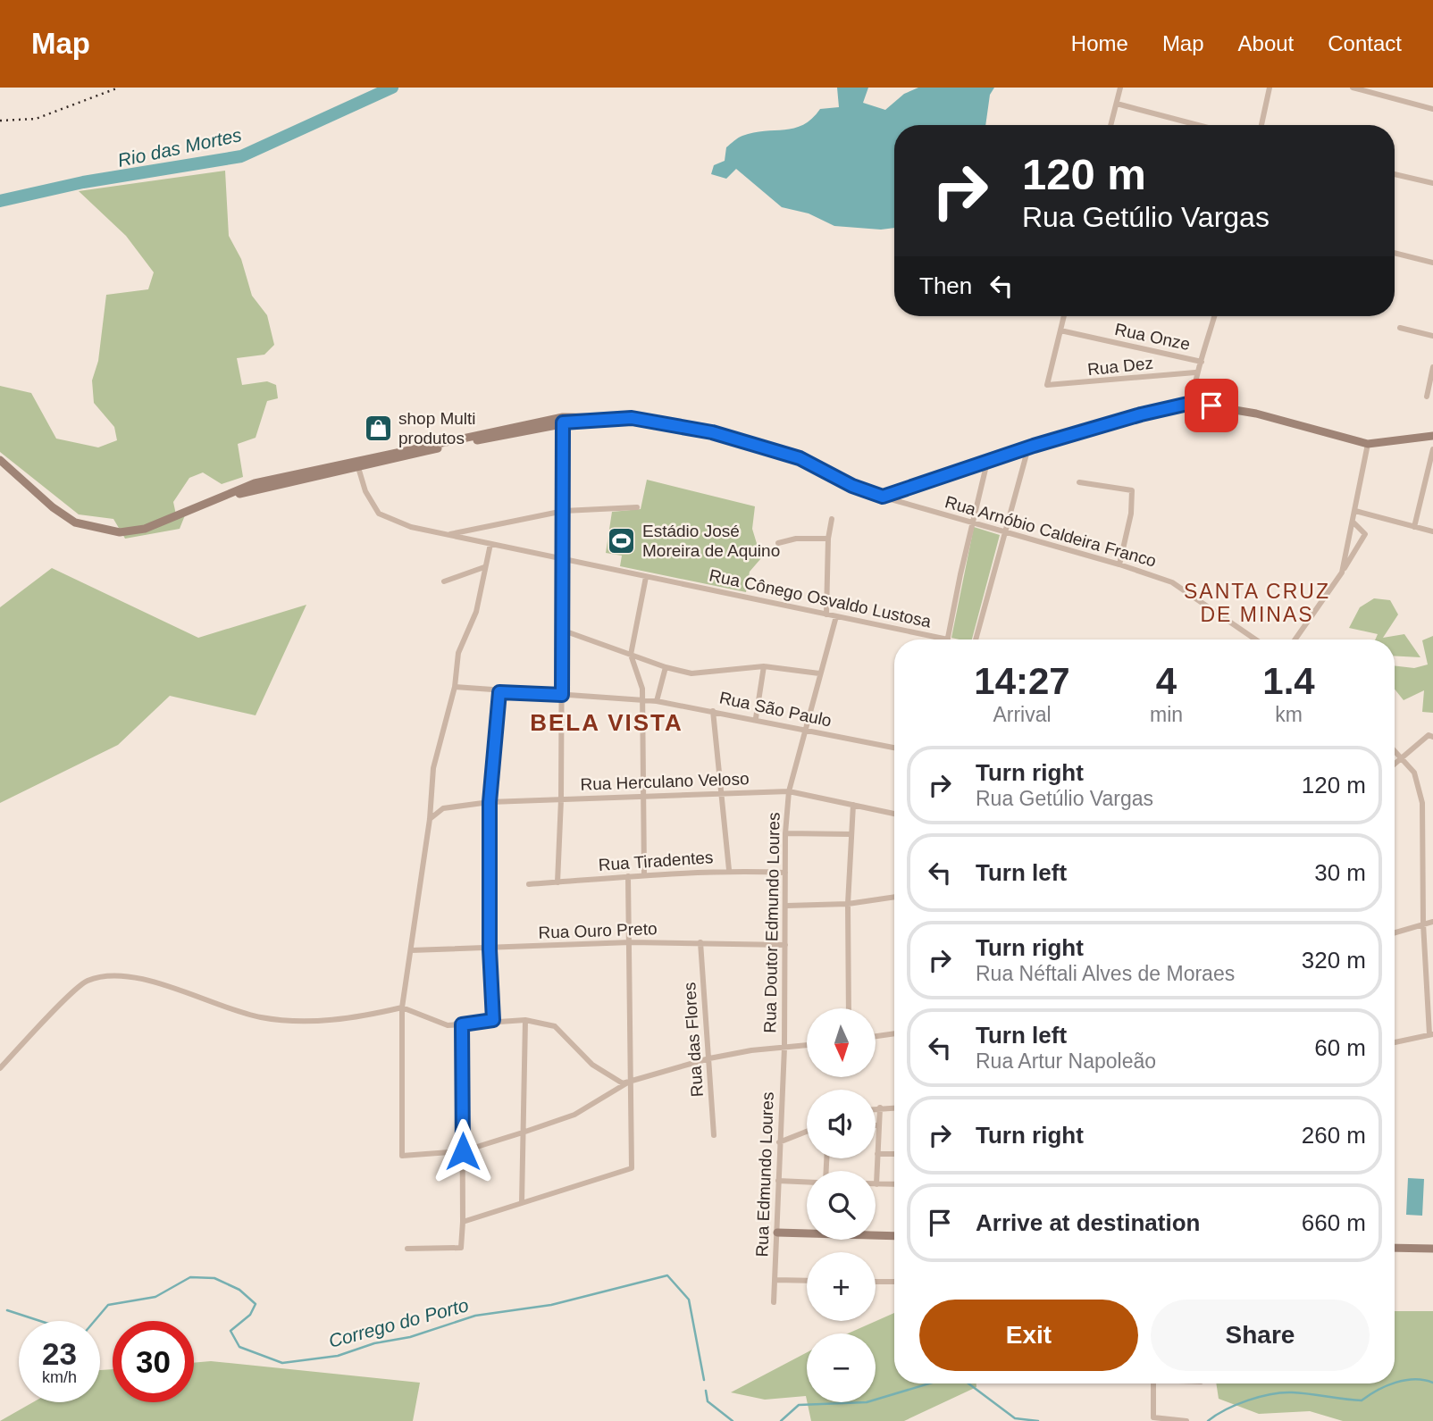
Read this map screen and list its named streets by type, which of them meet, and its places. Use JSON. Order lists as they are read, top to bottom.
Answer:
{
  "streets": {
    "street": [
      "Rua Onze",
      "Rua Dez",
      "Rua Arnóbio Caldeira Franco",
      "Rua Cônego Osvaldo Lustosa",
      "Rua São Paulo",
      "Rua Herculano Veloso",
      "Rua Tiradentes",
      "Rua Doutor Edmundo Loures",
      "Rua Ouro Preto",
      "Rua das Flores",
      "Rua Edmundo Loures"
    ]
  },
  "crossings": [
    ["Rua Onze", "Rua Dez"],
    ["Rua Cônego Osvaldo Lustosa", "Rua Doutor Edmundo Loures"],
    ["Rua São Paulo", "Rua Doutor Edmundo Loures"],
    ["Rua Herculano Veloso", "Rua Doutor Edmundo Loures"],
    ["Rua Tiradentes", "Rua Doutor Edmundo Loures"],
    ["Rua Doutor Edmundo Loures", "Rua Ouro Preto"],
    ["Rua Doutor Edmundo Loures", "Rua Edmundo Loures"],
    ["Rua Ouro Preto", "Rua das Flores"]
  ],
  "districts": ["SANTA CRUZ DE MINAS", "BELA VISTA"],
  "water": ["Rio das Mortes", "Corrego do Porto"],
  "places": {
    "shop": ["shop Multi produtos"],
    "sports": ["Estádio José Moreira de Aquino"]
  },
  "north": "bottom",
  "page": {
    "header": "Map",
    "nav": [
      "Home",
      "Map",
      "About",
      "Contact"
    ],
    "turn": ["120 m", "Rua Getúlio Vargas"],
    "then": "Then",
    "eta": [
      "14:27",
      "Arrival",
      "4",
      "min",
      "1.4",
      "km"
    ],
    "list": [
      {
        "name": "Turn right",
        "note": "Rua Getúlio Vargas",
        "value": "120 m"
      },
      {
        "name": "Turn left",
        "value": "30 m"
      },
      {
        "name": "Turn right",
        "note": "Rua Néftali Alves de Moraes",
        "value": "320 m"
      },
      {
        "name": "Turn left",
        "note": "Rua Artur Napoleão",
        "value": "60 m"
      },
      {
        "name": "Turn right",
        "value": "260 m"
      },
      {
        "name": "Arrive at destination",
        "value": "660 m"
      }
    ],
    "map_buttons": ["+", "−"],
    "buttons": ["Exit", "Share"],
    "speed": "23 km/h",
    "limit": "30"
  }
}
